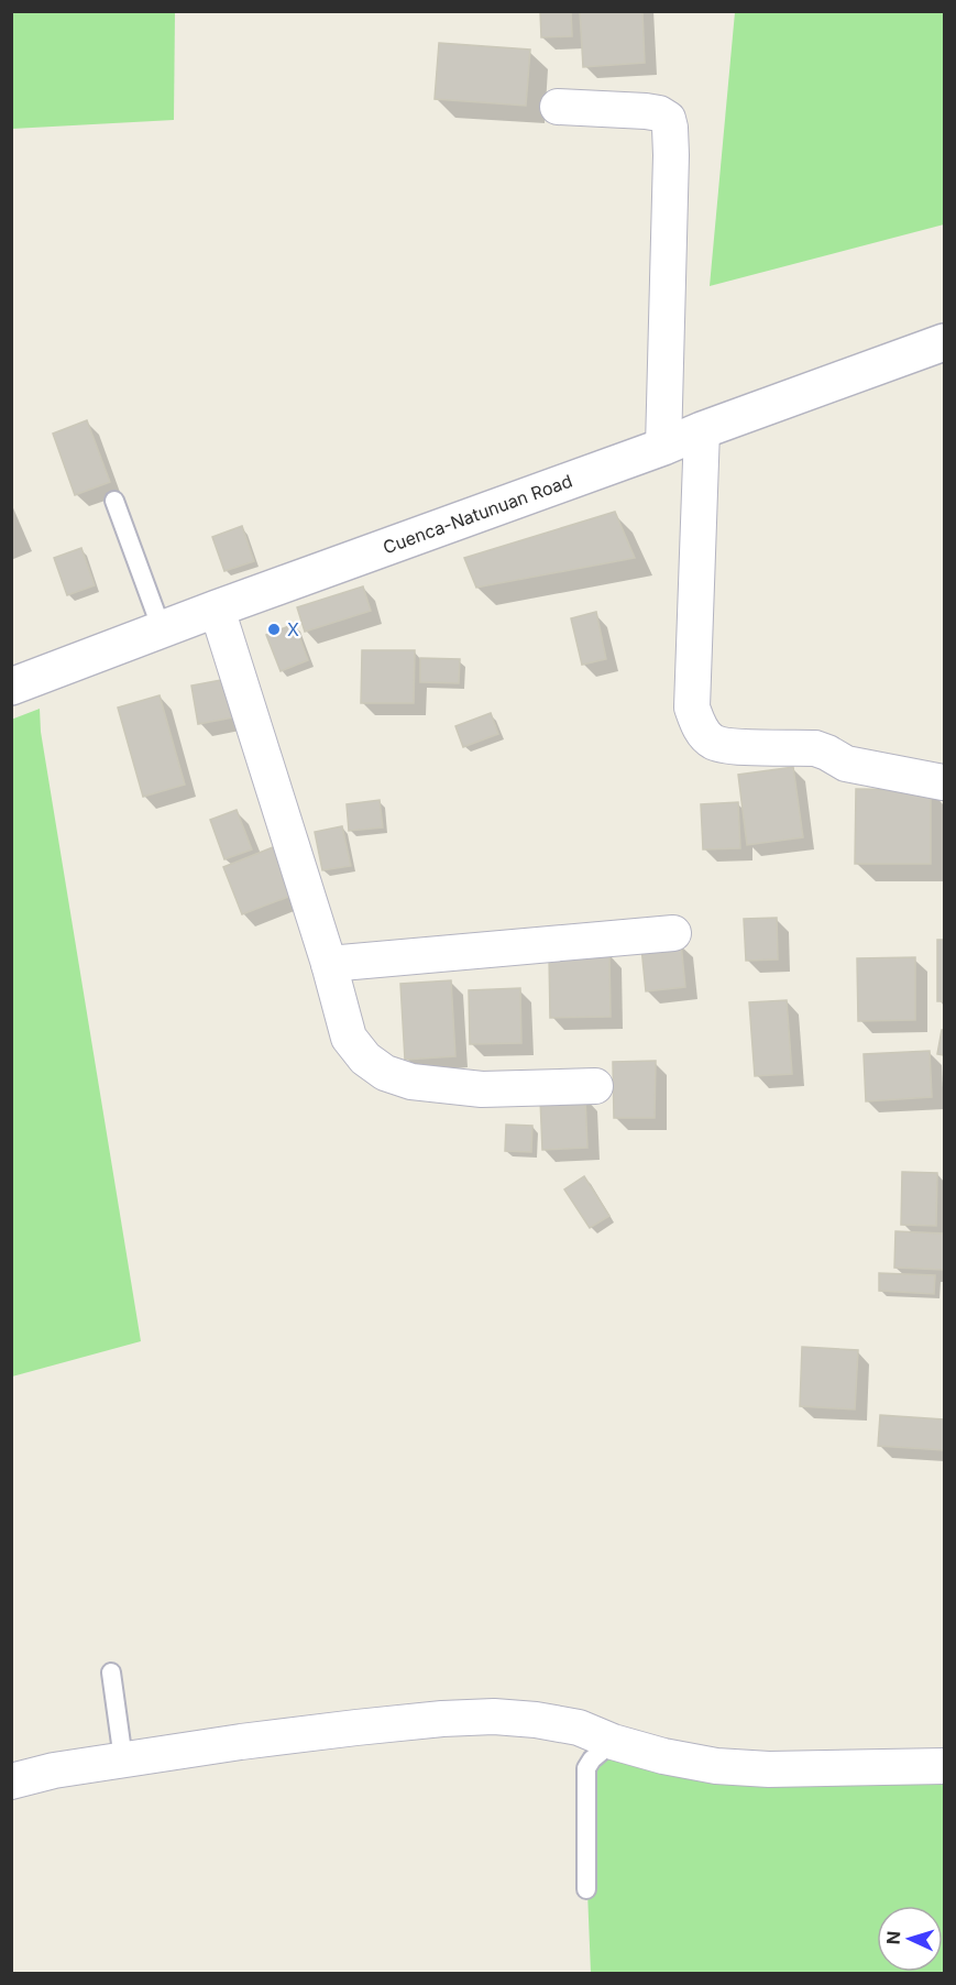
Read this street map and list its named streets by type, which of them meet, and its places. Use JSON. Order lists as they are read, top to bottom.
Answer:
{
  "streets": {
    "main road": ["Cuenca-Natunuan Road"]
  },
  "places": ["X"],
  "north": "left"
}
